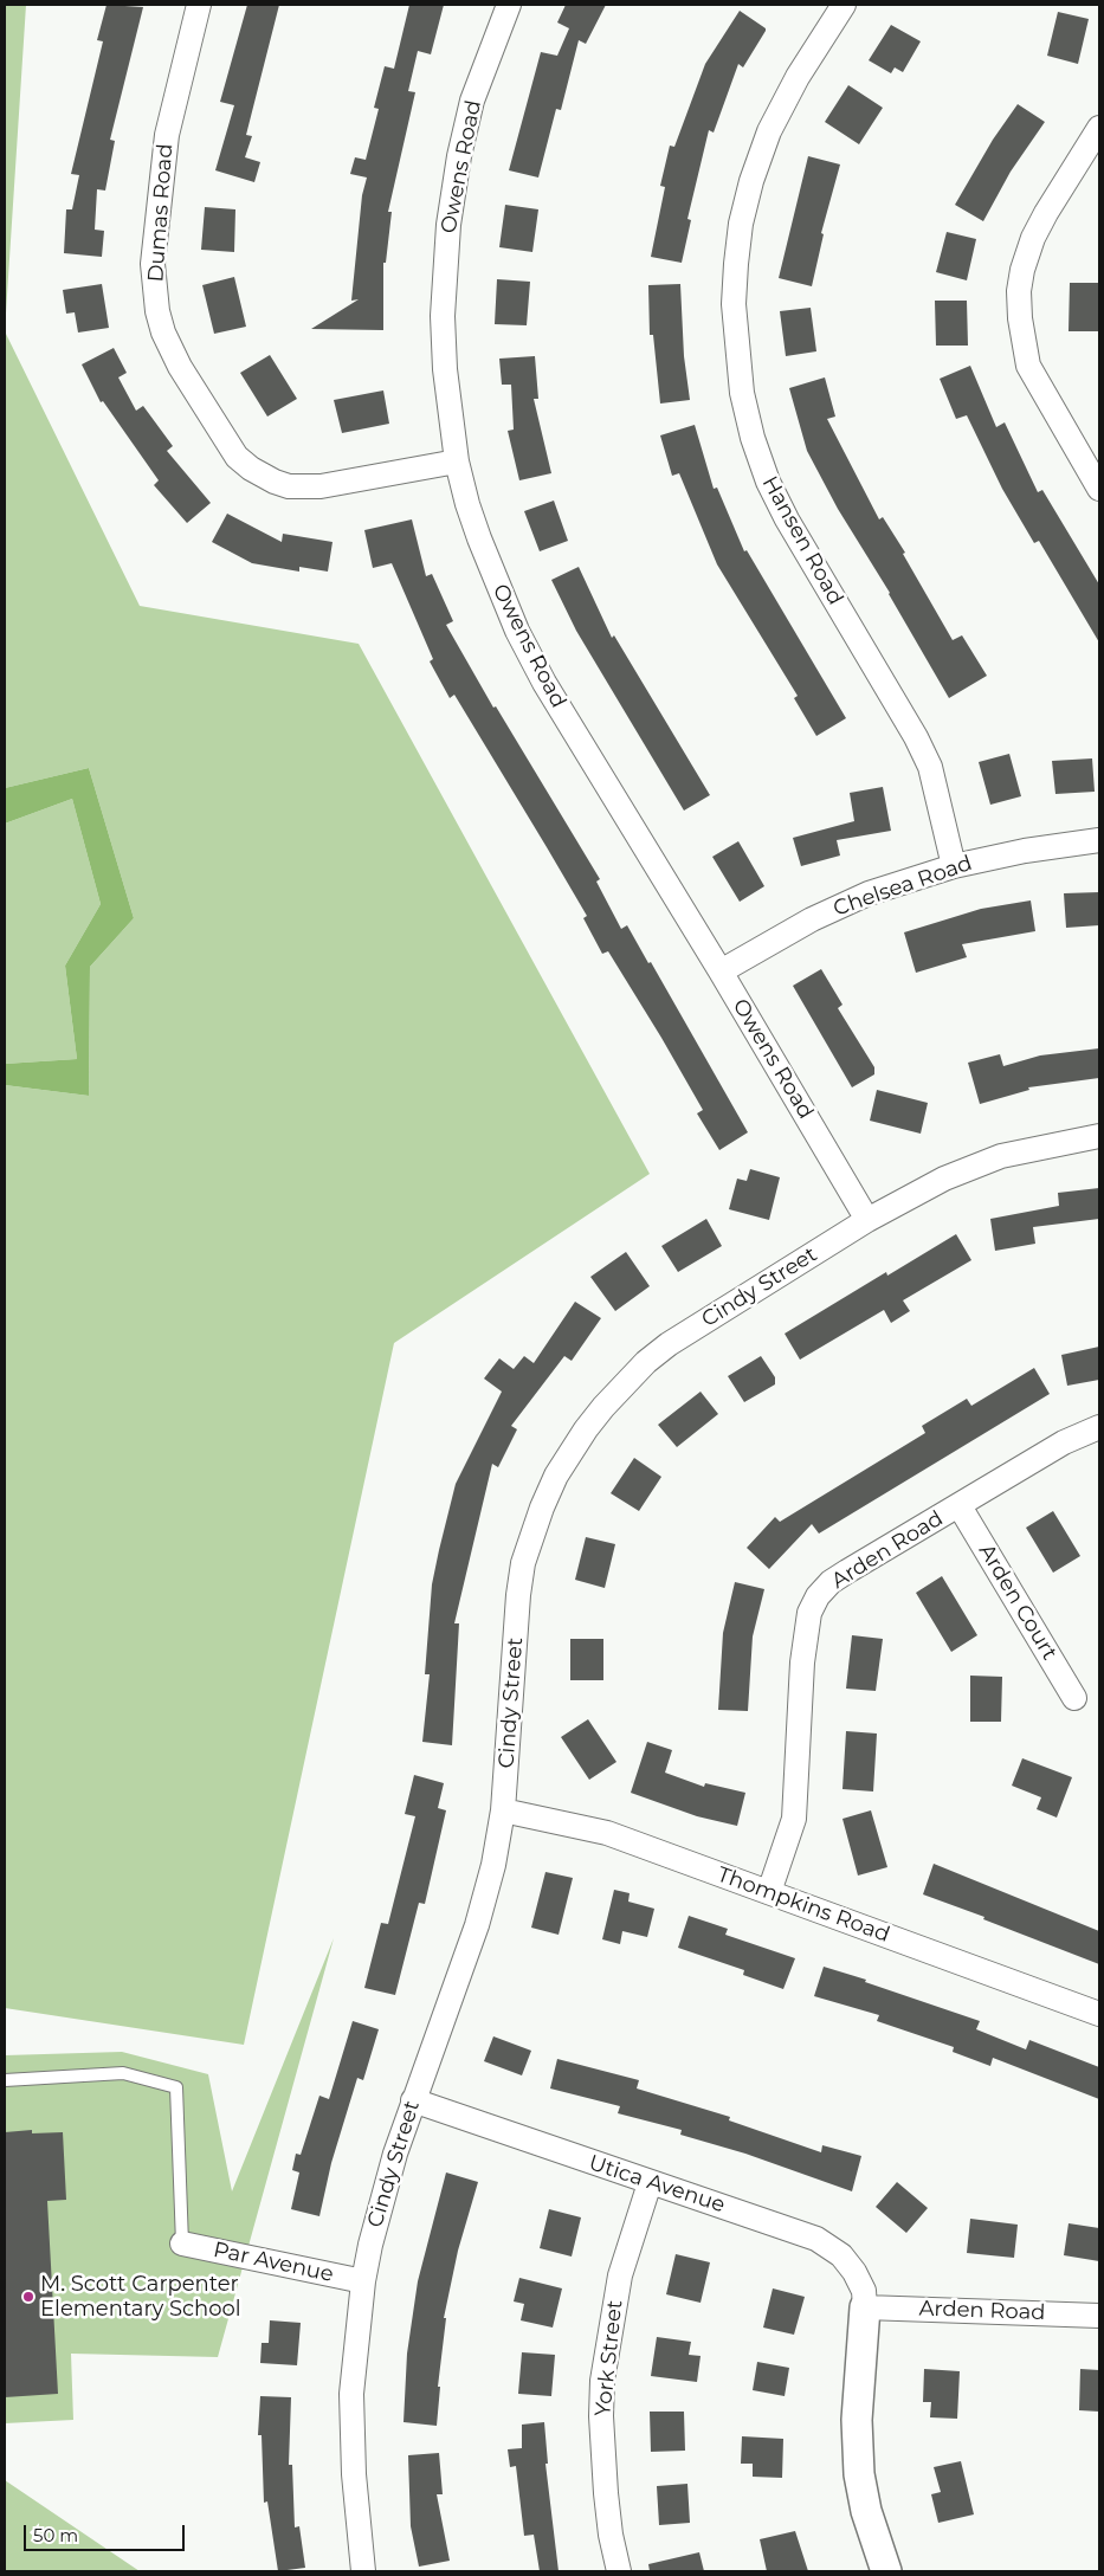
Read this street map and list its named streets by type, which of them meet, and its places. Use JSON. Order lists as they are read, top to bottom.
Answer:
{
  "streets": {
    "street": [
      "Owens Road",
      "Dumas Road",
      "Hansen Road",
      "Chelsea Road",
      "Cindy Street",
      "Arden Road",
      "Arden Court",
      "Thompkins Road",
      "Utica Avenue",
      "Par Avenue",
      "York Street"
    ]
  },
  "crossings": [
    ["Owens Road", "Dumas Road"],
    ["Owens Road", "Chelsea Road"],
    ["Owens Road", "Cindy Street"],
    ["Hansen Road", "Chelsea Road"],
    ["Cindy Street", "Thompkins Road"],
    ["Cindy Street", "Utica Avenue"],
    ["Cindy Street", "Par Avenue"],
    ["Arden Road", "Arden Court"],
    ["Arden Road", "Thompkins Road"],
    ["Arden Road", "Utica Avenue"],
    ["Utica Avenue", "York Street"]
  ],
  "places": ["M. Scott Carpenter Elementary School"],
  "scale_bar": "50 m"
}
